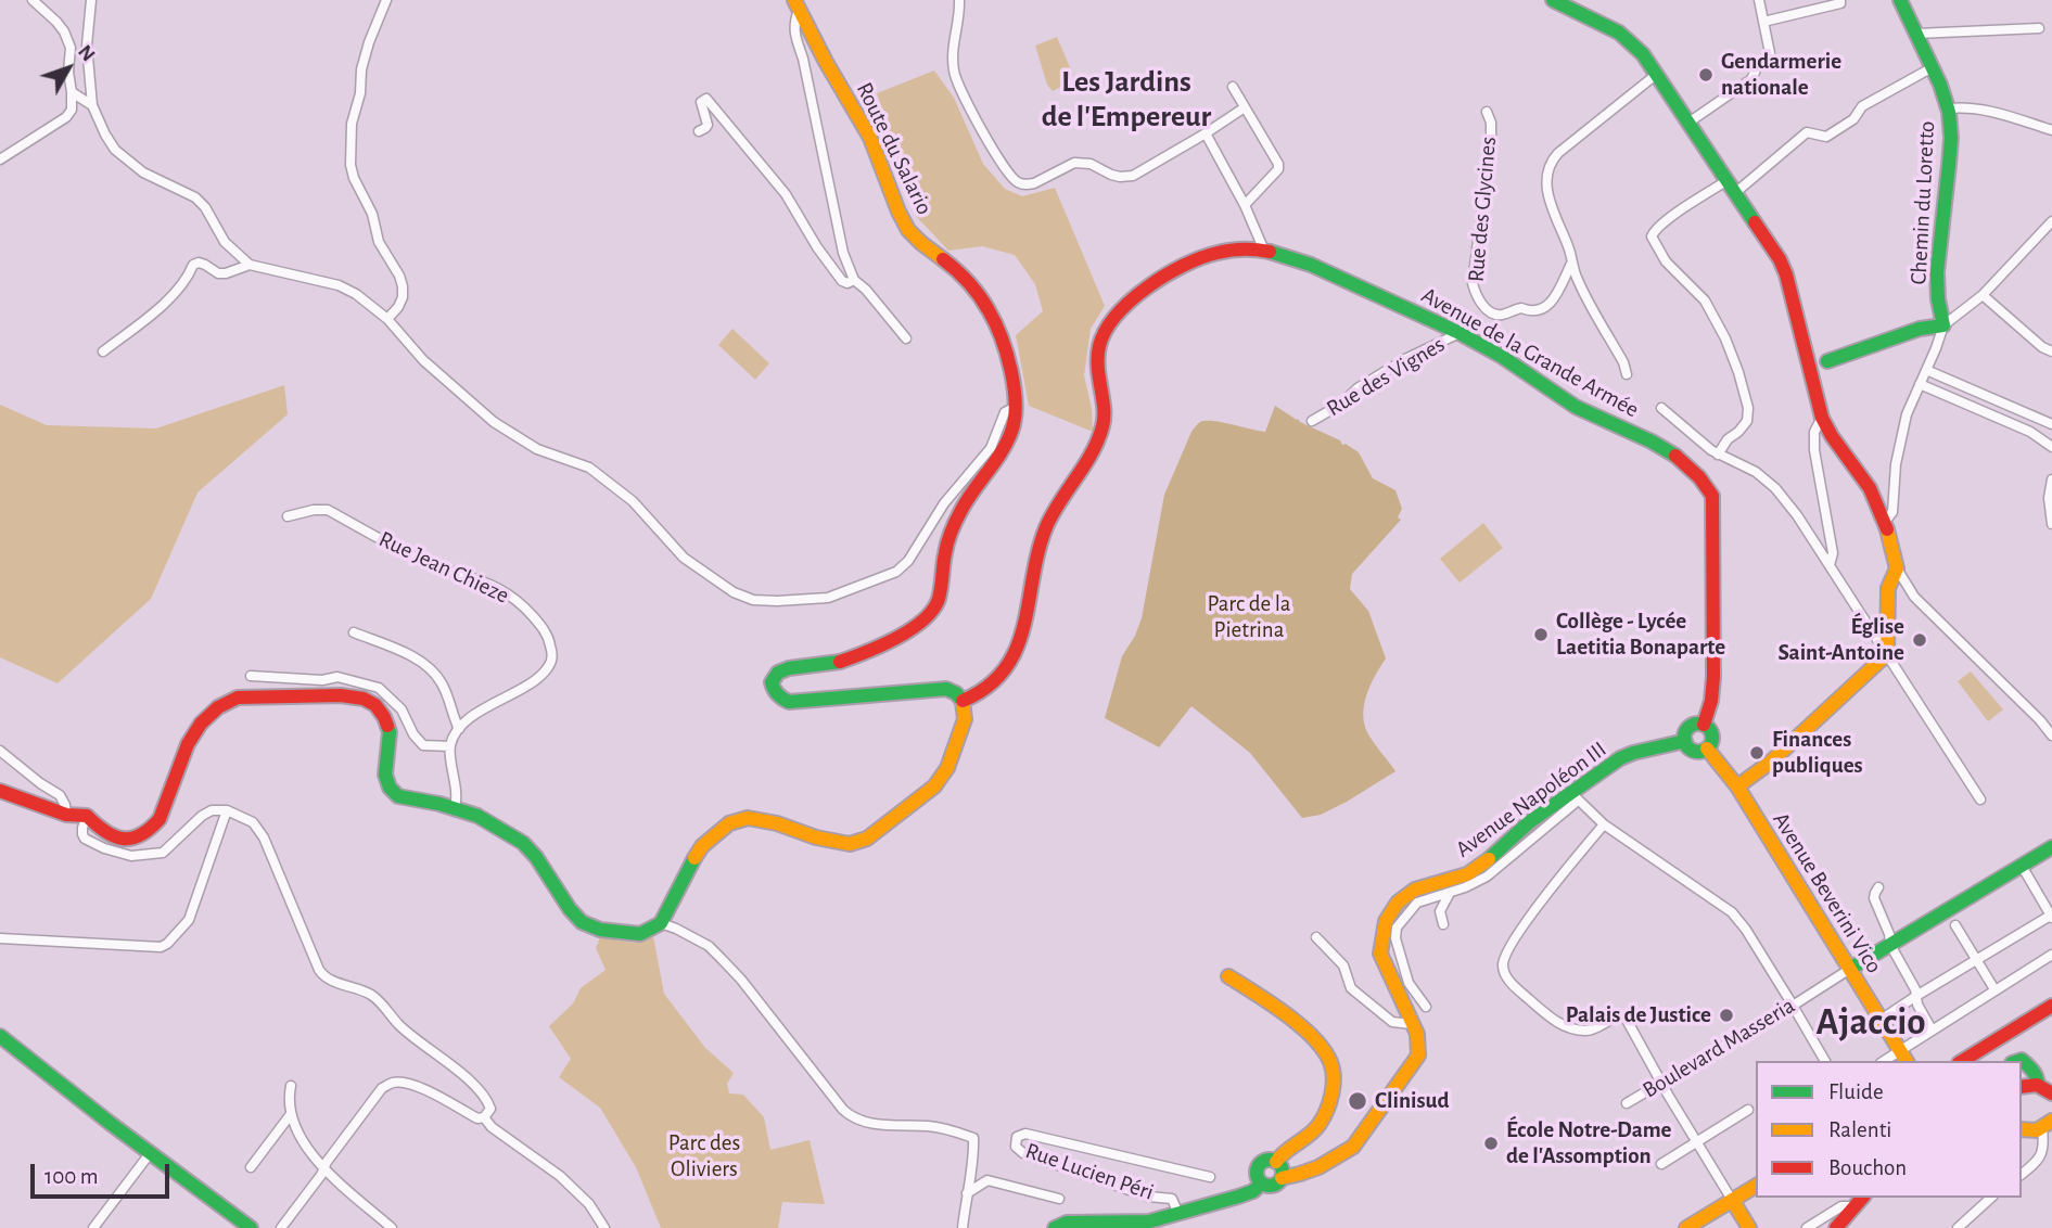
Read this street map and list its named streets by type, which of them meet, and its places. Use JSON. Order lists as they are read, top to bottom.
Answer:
{
  "streets": {
    "main road": [
      "Route du Salario",
      "Chemin du Loretto",
      "Avenue de la Grande Armée",
      "Avenue Napoléon III",
      "Avenue Beverini Vico"
    ],
    "street": [
      "Rue des Glycines",
      "Rue des Vignes",
      "Rue Jean Chieze",
      "Boulevard Masseria",
      "Rue Lucien Péri"
    ]
  },
  "crossings": [
    ["Route du Salario", "Avenue de la Grande Armée"],
    ["Avenue de la Grande Armée", "Rue des Vignes"],
    ["Avenue de la Grande Armée", "Avenue Napoléon III"],
    ["Avenue de la Grande Armée", "Avenue Beverini Vico"],
    ["Avenue Napoléon III", "Avenue Beverini Vico"],
    ["Avenue Beverini Vico", "Boulevard Masseria"]
  ],
  "districts": ["Les Jardins de l'Empereur", "Ajaccio"],
  "parks": ["Parc de la Pietrina", "Parc des Oliviers"],
  "places": [
    "Gendarmerie nationale",
    "Collège - Lycée Laetitia Bonaparte",
    "Église Saint-Antoine",
    "Finances publiques",
    "Palais de Justice",
    "Clinisud",
    "École Notre-Dame de l'Assomption"
  ],
  "legend": ["Fluide", "Ralenti", "Bouchon"],
  "scale_bar": "100 m",
  "north": "top right"
}
